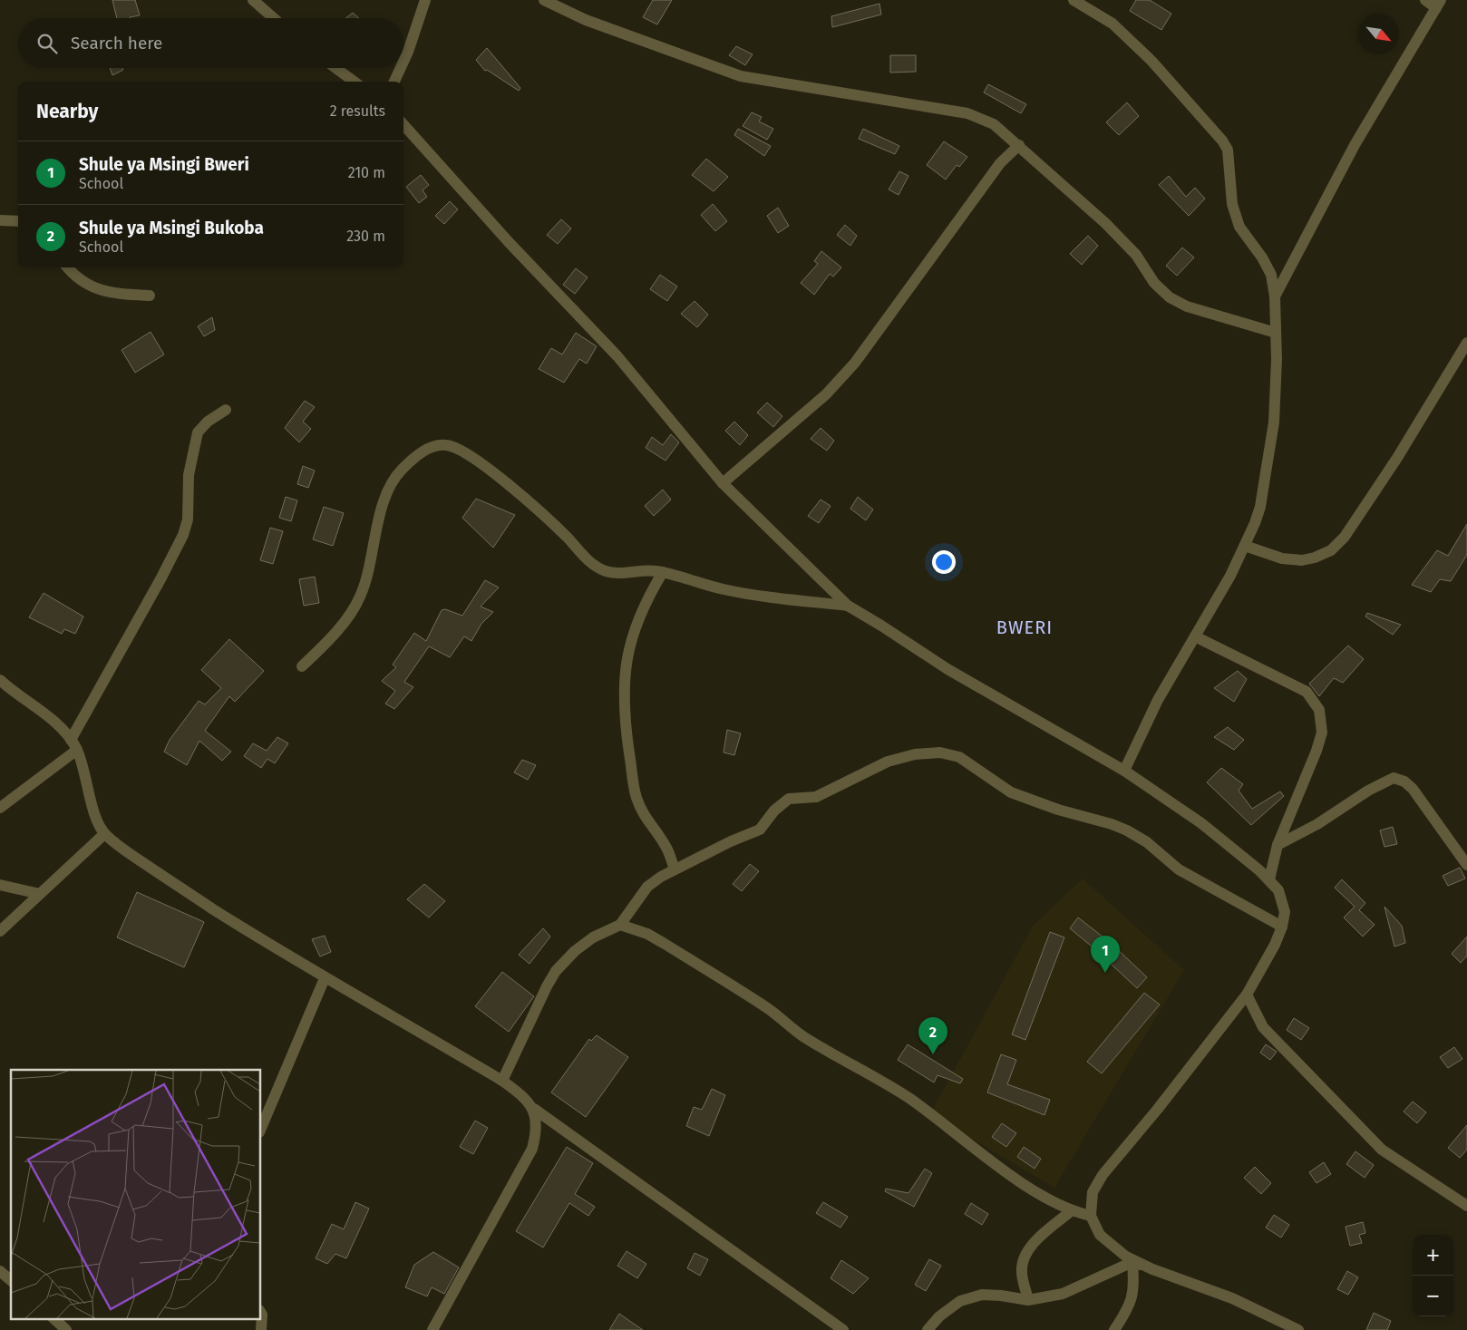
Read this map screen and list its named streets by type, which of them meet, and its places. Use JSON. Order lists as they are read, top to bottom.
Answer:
{
  "districts": ["BWERI"],
  "north": "bottom right",
  "page": {
    "search": "Search here",
    "heading": ["Nearby", "2 results"],
    "list": [
      {
        "mark": "1",
        "name": "Shule ya Msingi Bweri",
        "note": "School",
        "value": "210 m"
      },
      {
        "mark": "2",
        "name": "Shule ya Msingi Bukoba",
        "note": "School",
        "value": "230 m"
      }
    ],
    "pins": ["1", "2"],
    "map_buttons": ["+", "−"]
  }
}
